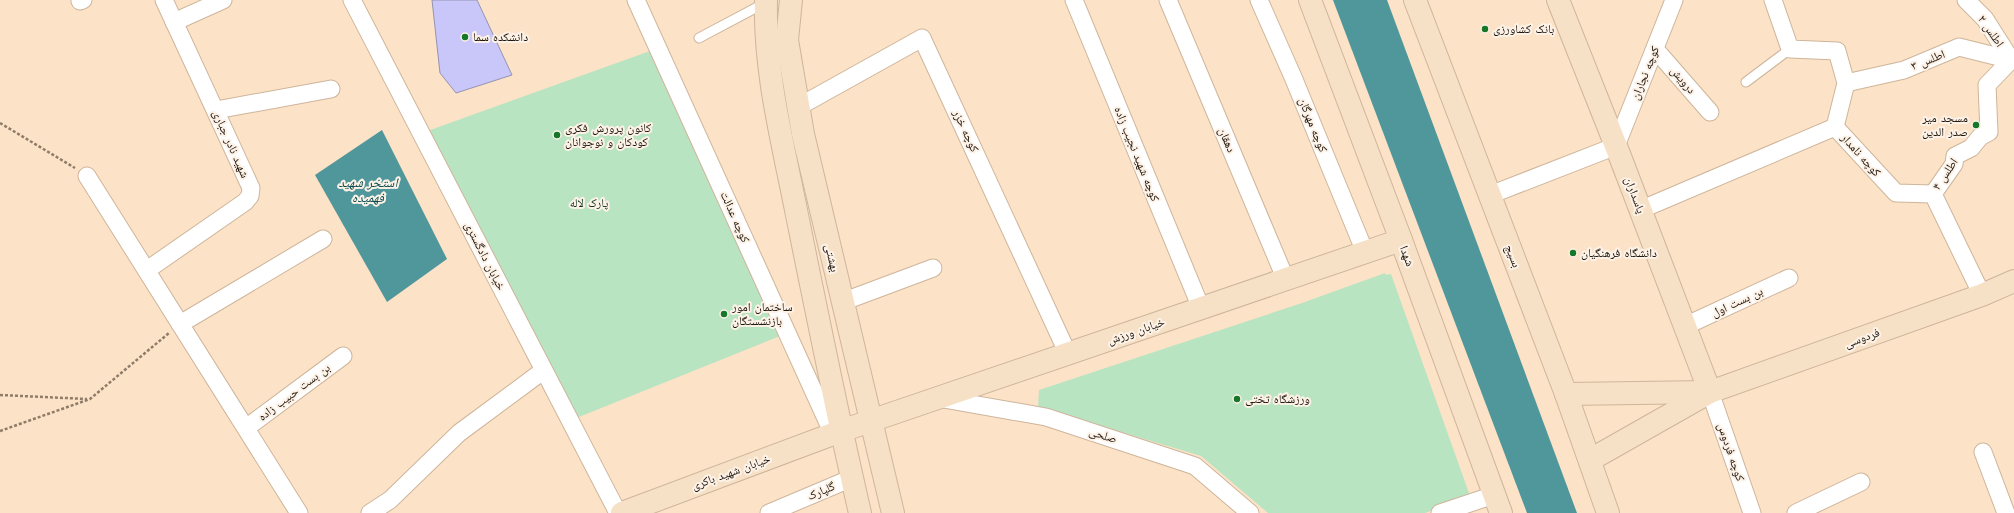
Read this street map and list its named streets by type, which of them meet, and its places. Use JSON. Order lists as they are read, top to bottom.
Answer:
{
  "streets": {
    "street": [
      "اطلس ۲",
      "اطلس ۳",
      "کوچه نجاران",
      "درویش",
      "کوچه مهرگان",
      "کوچه خزر",
      "دهقان",
      "شهید نادر جباری",
      "کوچه شهید نجیب زاده",
      "کوچه نامدار",
      "اطلس ۴",
      "پاسداران",
      "کوچه عدالت",
      "خیابان دادگستری",
      "شهدا",
      "بسیج",
      "بهشتی",
      "بن بست اول",
      "خیابان ورزش",
      "فردوسی",
      "بن بست حبیب زاده",
      "صلحی",
      "کوچه فردوس",
      "خیابان شهید باکری",
      "گلپارک"
    ]
  },
  "crossings": [
    ["اطلس ۲", "اطلس ۳"],
    ["اطلس ۲", "اطلس ۴"],
    ["اطلس ۳", "اطلس ۴"],
    ["کوچه نجاران", "درویش"],
    ["کوچه نجاران", "پاسداران"],
    ["کوچه مهرگان", "خیابان ورزش"],
    ["کوچه خزر", "بهشتی"],
    ["کوچه خزر", "خیابان ورزش"],
    ["دهقان", "خیابان ورزش"],
    ["کوچه شهید نجیب زاده", "خیابان ورزش"],
    ["کوچه نامدار", "اطلس ۴"],
    ["کوچه نامدار", "پاسداران"],
    ["پاسداران", "بن بست اول"],
    ["پاسداران", "فردوسی"],
    ["پاسداران", "کوچه فردوس"],
    ["کوچه عدالت", "بهشتی"],
    ["کوچه عدالت", "خیابان شهید باکری"],
    ["شهدا", "خیابان ورزش"],
    ["بهشتی", "خیابان ورزش"],
    ["بهشتی", "خیابان شهید باکری"],
    ["بهشتی", "گلپارک"],
    ["خیابان ورزش", "صلحی"],
    ["خیابان ورزش", "خیابان شهید باکری"],
    ["فردوسی", "کوچه فردوس"]
  ],
  "water": ["استخر شهید فهمیده"],
  "parks": ["پارک لاله"],
  "places": [
    "بانک کشاورزی",
    "دانشکده سما",
    "مسجد میر صدر الدین",
    "کانون پرورش فکری کودکان و نوجوانان",
    "دانشگاه فرهنگیان",
    "ساختمان امور بازنشستگان",
    "ورزشگاه تختی"
  ]
}
